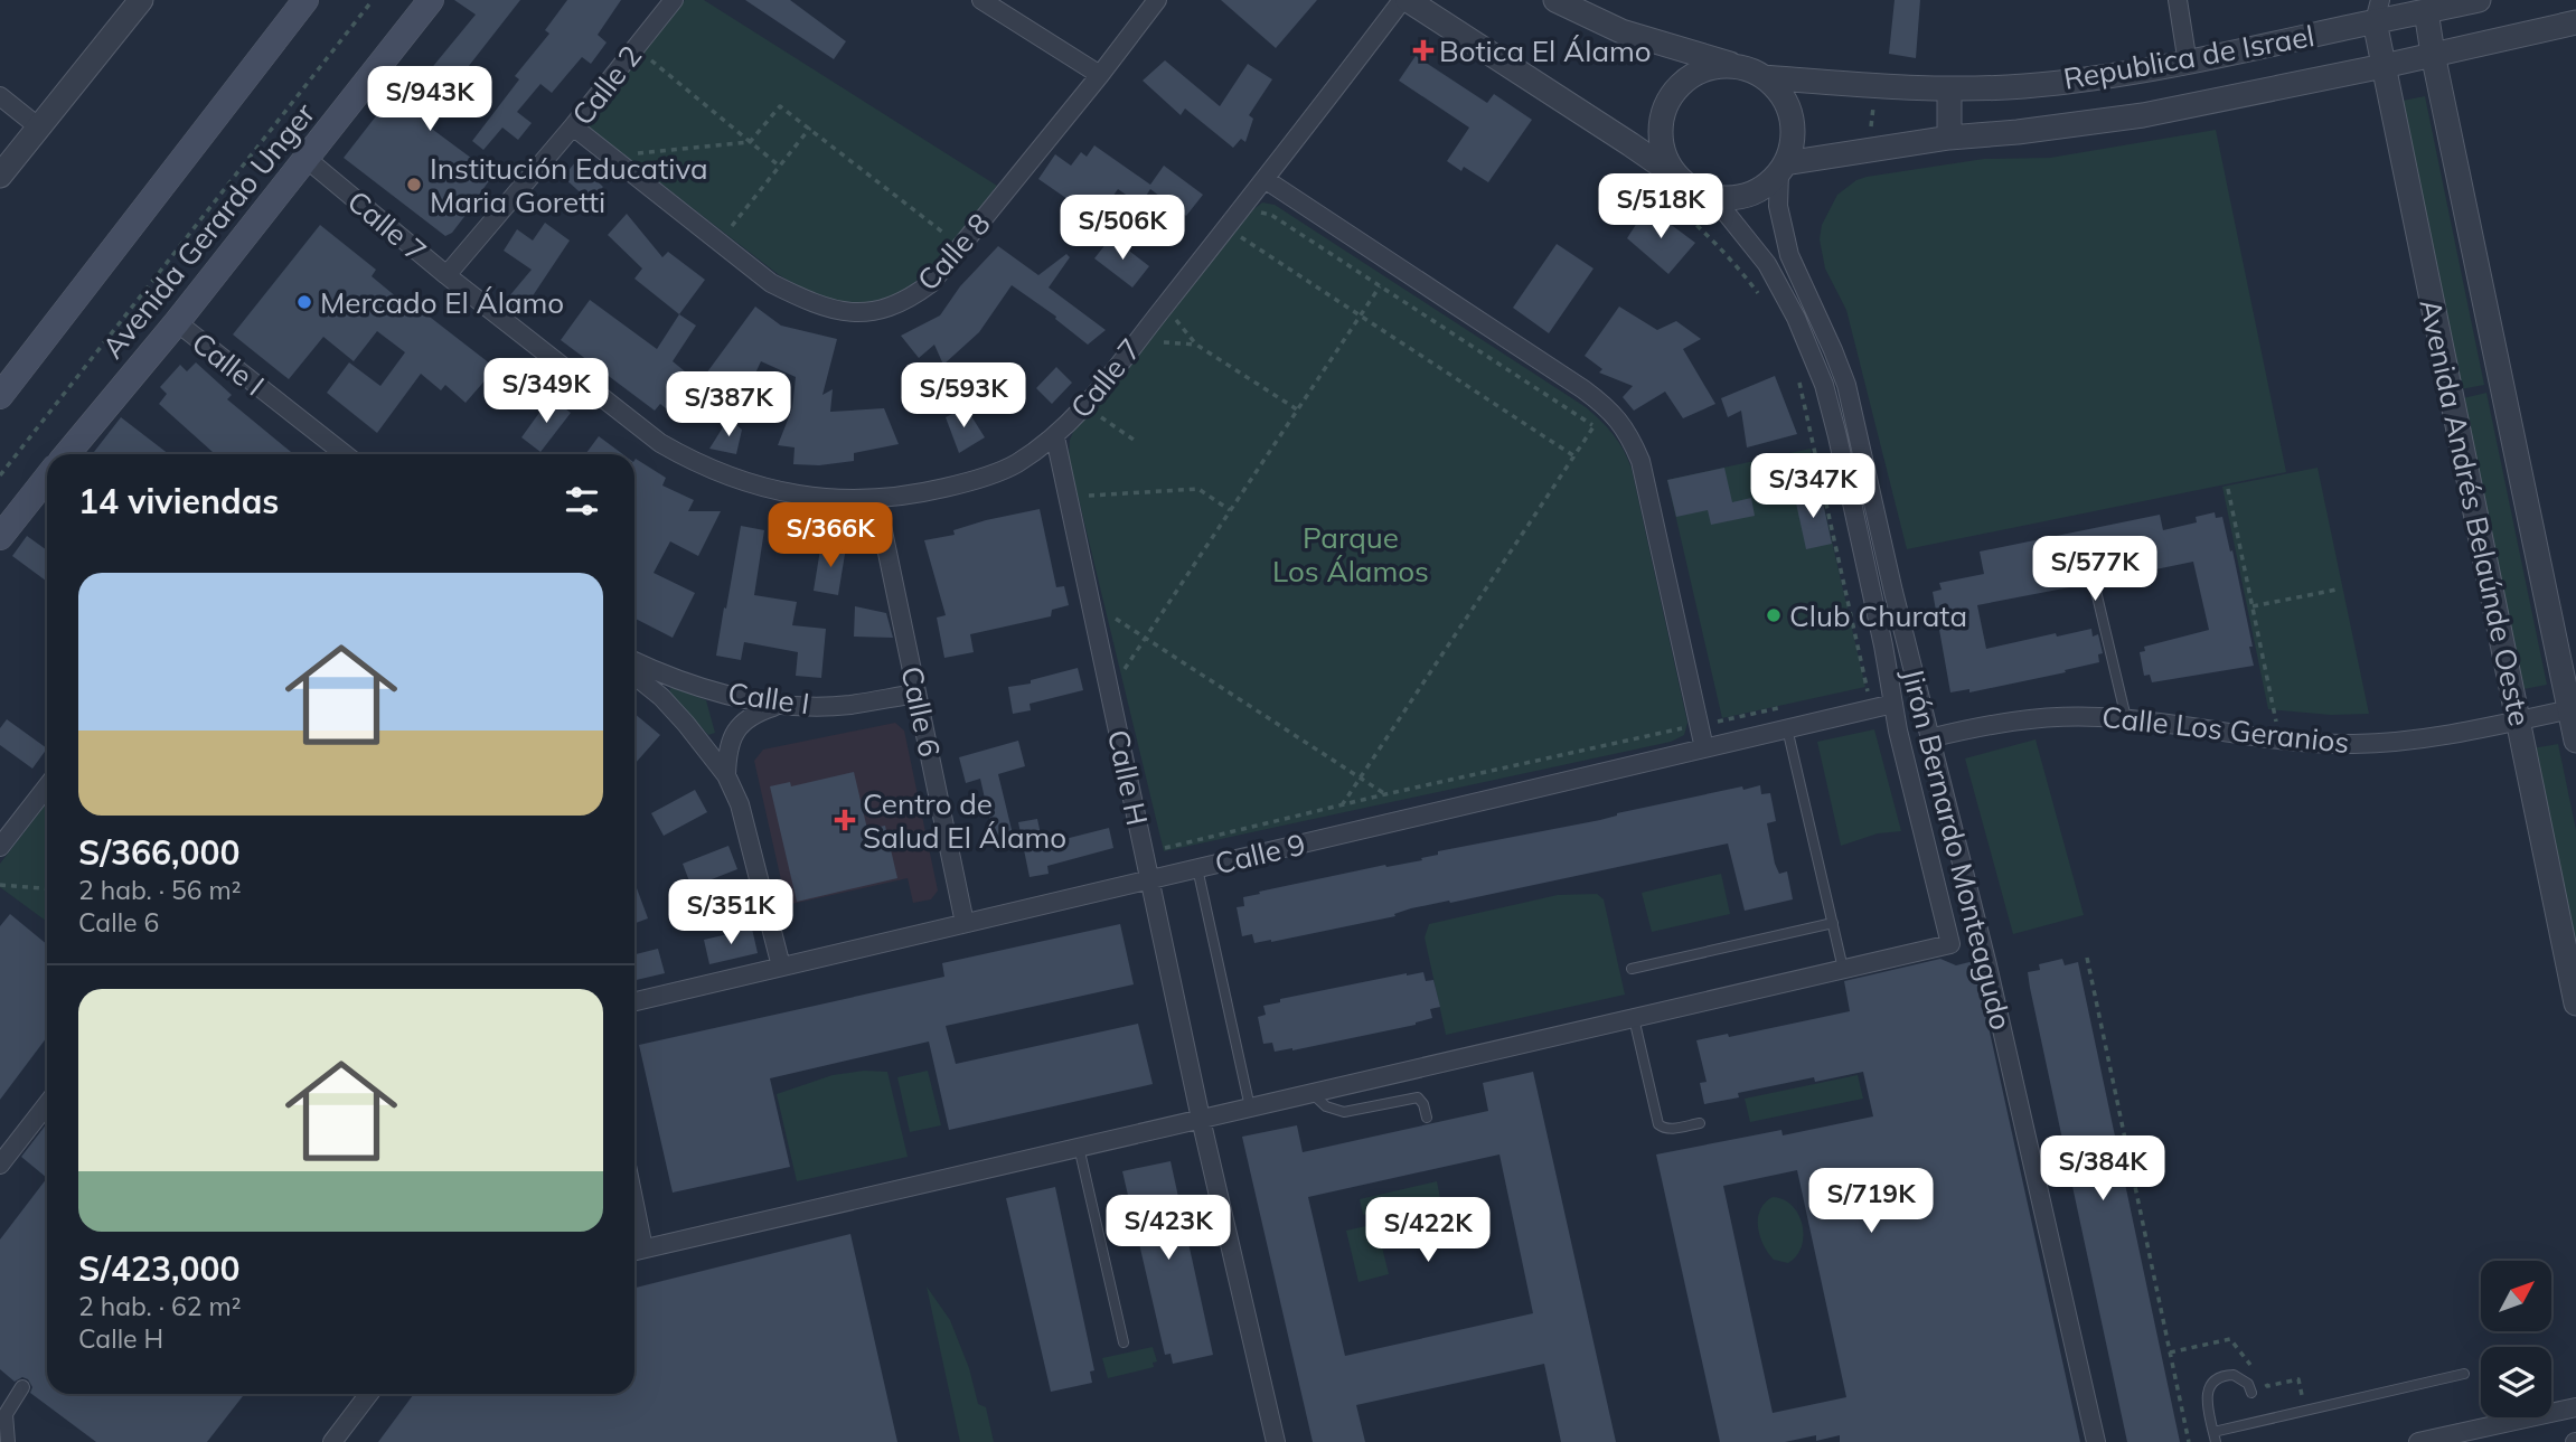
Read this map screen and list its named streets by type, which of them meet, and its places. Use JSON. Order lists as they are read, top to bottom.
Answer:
{
  "streets": {
    "main road": ["Avenida Gerardo Unger"],
    "street": [
      "Republica de Israel",
      "Calle 2",
      "Calle 7",
      "Calle 8",
      "Calle I",
      "Avenida Andrés Belaúnde Oeste",
      "Calle 6",
      "Calle Los Geranios",
      "Calle H",
      "Jirón Bernardo Monteagudo",
      "Calle 9"
    ]
  },
  "crossings": [
    ["Republica de Israel", "Avenida Andrés Belaúnde Oeste"],
    ["Republica de Israel", "Jirón Bernardo Monteagudo"],
    ["Calle 2", "Calle 7"],
    ["Calle 2", "Calle 8"],
    ["Calle 7", "Avenida Gerardo Unger"],
    ["Calle 7", "Calle 6"],
    ["Calle 7", "Calle H"],
    ["Avenida Gerardo Unger", "Calle I"],
    ["Calle I", "Calle 6"],
    ["Avenida Andrés Belaúnde Oeste", "Calle Los Geranios"],
    ["Calle 6", "Calle 9"],
    ["Calle Los Geranios", "Jirón Bernardo Monteagudo"],
    ["Calle H", "Calle 9"],
    ["Jirón Bernardo Monteagudo", "Calle 9"]
  ],
  "parks": ["Parque Los Álamos"],
  "places": {
    "health": ["Botica El Álamo", "Centro de Salud El Álamo"],
    "other": ["Institución Educativa Maria Goretti", "Mercado El Álamo", "Club Churata"]
  },
  "north": "top right",
  "page": {
    "price": [
      "S/943K",
      "S/518K",
      "S/506K",
      "S/349K",
      "S/593K",
      "S/387K",
      "S/347K",
      "S/366K",
      "S/577K",
      "S/351K",
      "S/384K",
      "S/719K",
      "S/423K",
      "S/422K"
    ],
    "heading": "14 viviendas",
    "list": [
      {
        "name": "S/366,000",
        "note": "2 hab. · 56 m² · Calle 6"
      },
      {
        "name": "S/423,000",
        "note": "2 hab. · 62 m² · Calle H"
      }
    ]
  }
}
